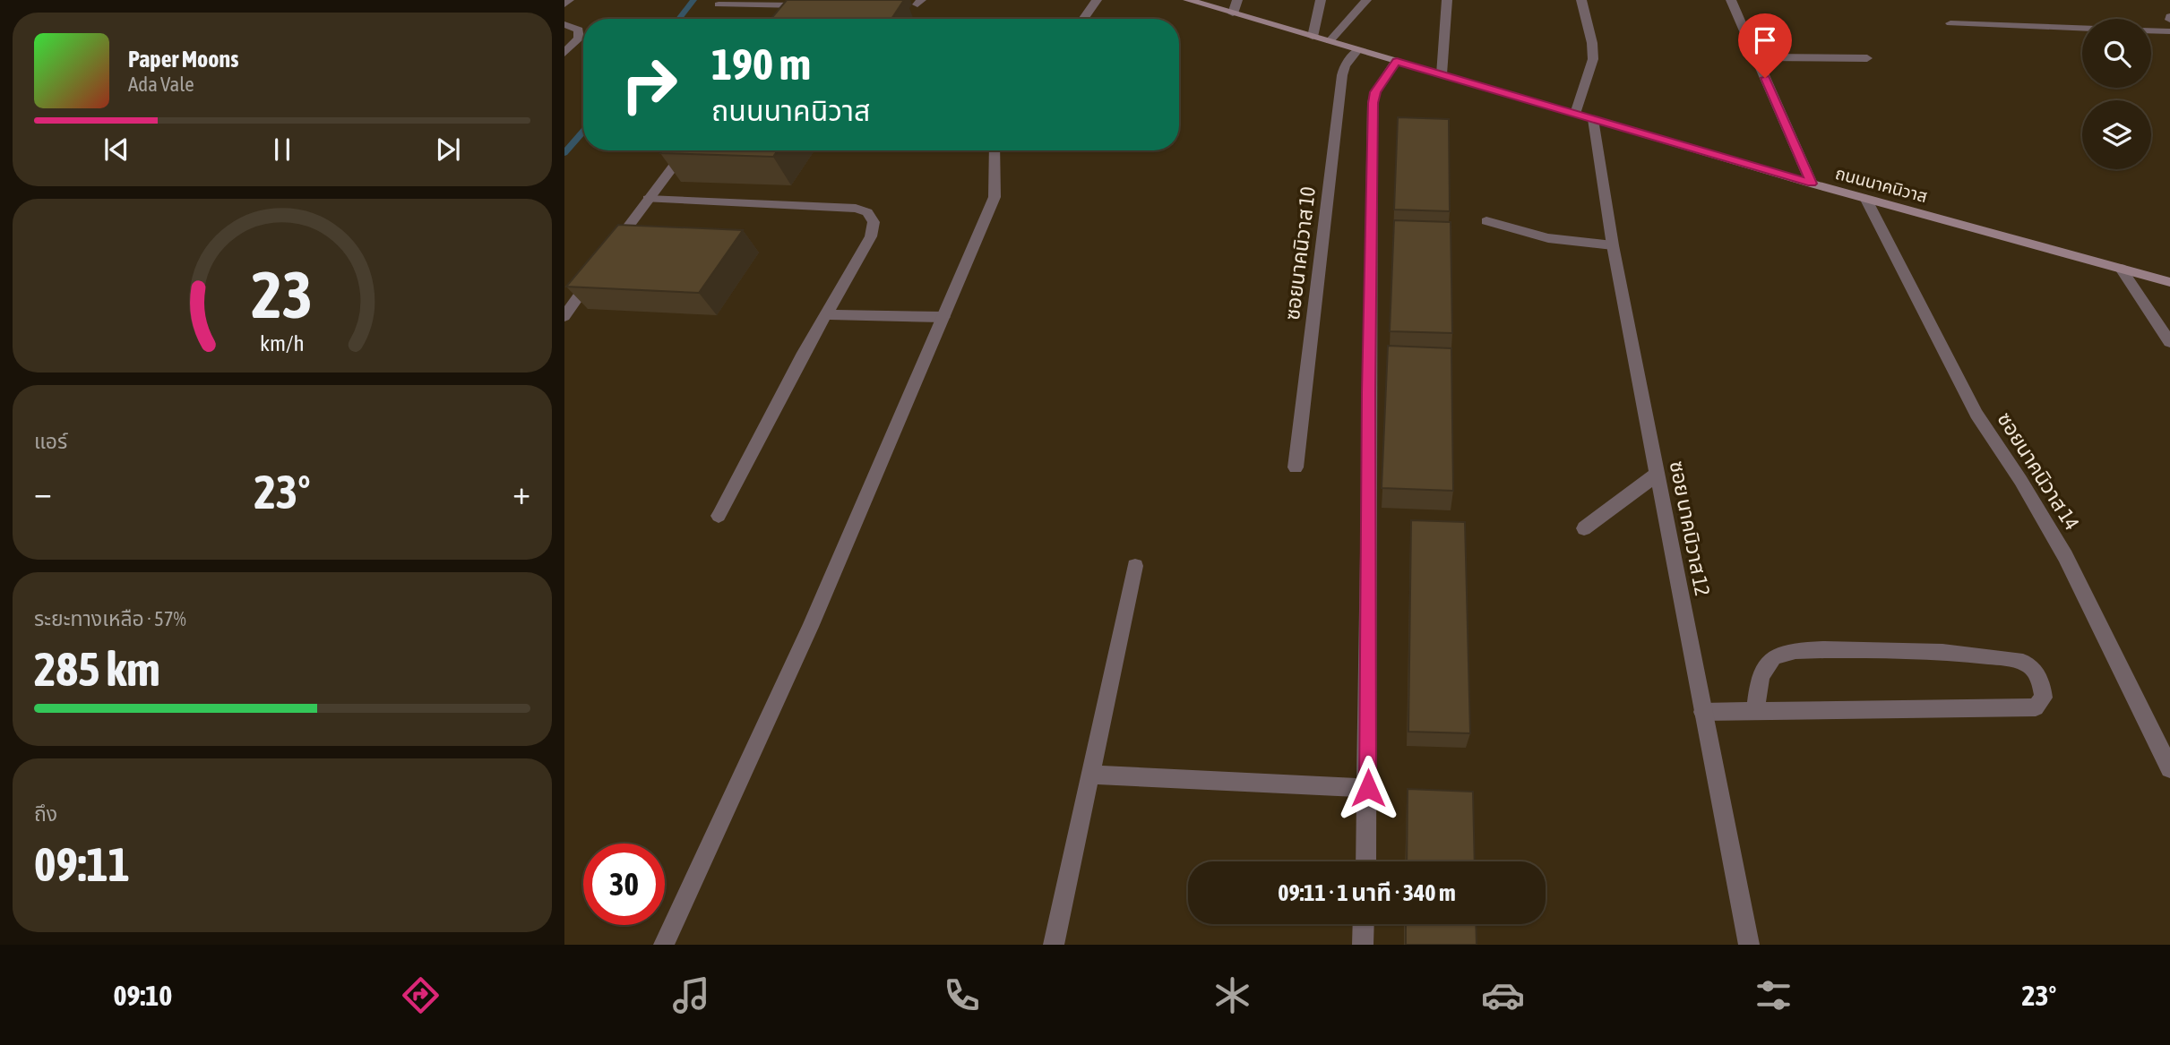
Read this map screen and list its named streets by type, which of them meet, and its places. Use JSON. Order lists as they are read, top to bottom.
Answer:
{
  "streets": {
    "main road": ["ถนนนาคนิวาส"],
    "street": ["ซอยนาคนิวาส 10", "ซอยนาคนิวาส 14", "ซอย นาคนิวาส 12"]
  },
  "crossings": [
    ["ถนนนาคนิวาส", "ซอยนาคนิวาส 10"],
    ["ถนนนาคนิวาส", "ซอยนาคนิวาส 14"],
    ["ถนนนาคนิวาส", "ซอย นาคนิวาส 12"]
  ],
  "page": {
    "turn": ["190 m", "ถนนนาคนิวาส"],
    "song": ["Paper Moons", "Ada Vale"],
    "tile": [
      "แอร์",
      ["ระยะทางเหลือ · 57%", "285 km"],
      ["ถึง", "09:11"]
    ],
    "heat": ["−", "23°", "+"],
    "limit": "30",
    "trip": "09:11 · 1 นาที · 340 m",
    "tabs": ["09:10", "23°"],
    "gauge": ["23", "km/h"]
  }
}
